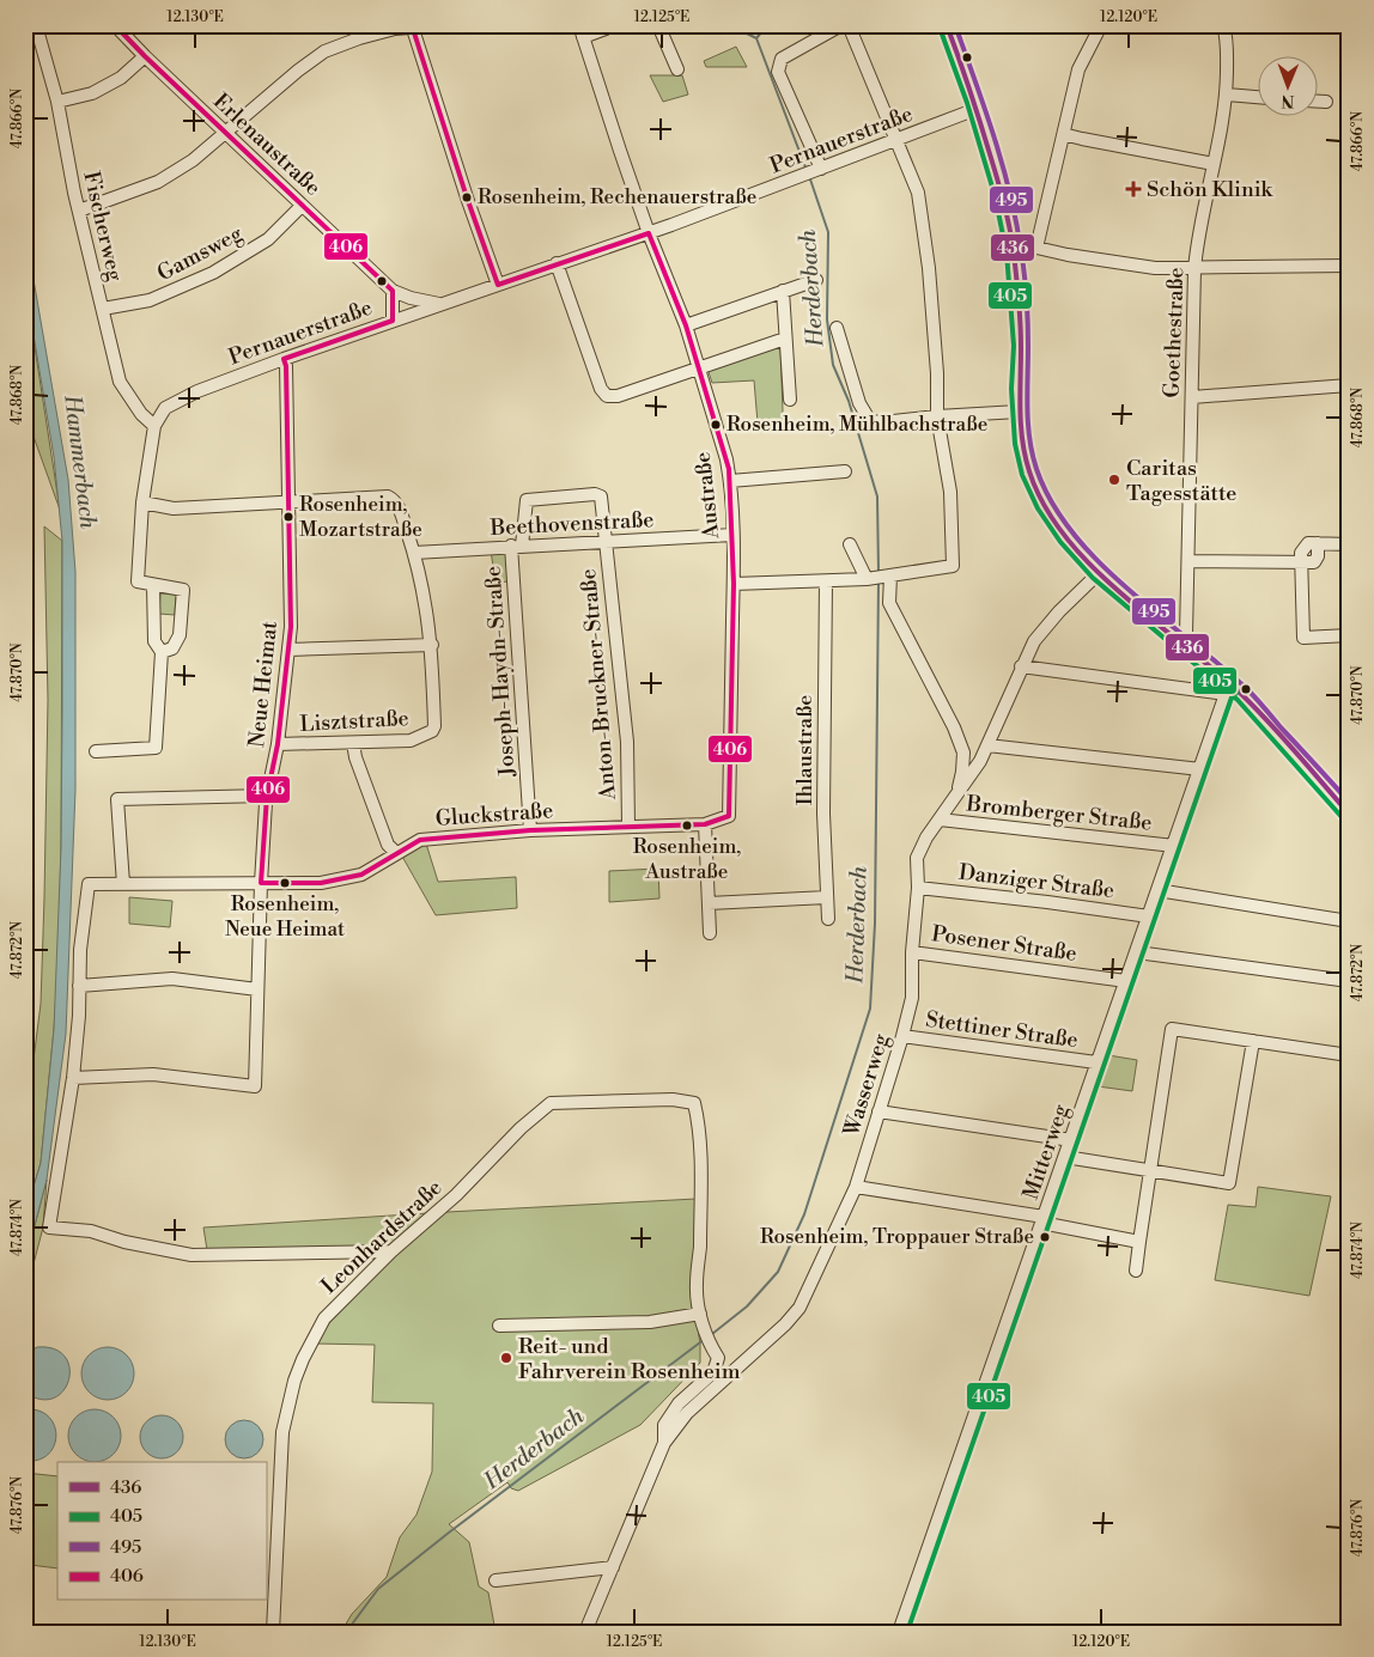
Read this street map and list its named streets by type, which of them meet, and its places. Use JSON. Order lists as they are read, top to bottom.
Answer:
{
  "streets": {
    "street": [
      "Pernauerstraße",
      "Erlenaustraße",
      "Fischerweg",
      "Gamsweg",
      "Goethestraße",
      "Austraße",
      "Beethovenstraße",
      "Joseph-Haydn-Straße",
      "Neue Heimat",
      "Anton-Bruckner-Straße",
      "Lisztstraße",
      "Ihlaustraße",
      "Bromberger Straße",
      "Gluckstraße",
      "Danziger Straße",
      "Posener Straße",
      "Stettiner Straße",
      "Wasserweg",
      "Mitterweg",
      "Leonhardstraße"
    ]
  },
  "crossings": [
    ["Pernauerstraße", "Erlenaustraße"],
    ["Pernauerstraße", "Fischerweg"],
    ["Pernauerstraße", "Austraße"],
    ["Pernauerstraße", "Neue Heimat"],
    ["Erlenaustraße", "Gamsweg"],
    ["Fischerweg", "Gamsweg"],
    ["Austraße", "Beethovenstraße"],
    ["Austraße", "Gluckstraße"],
    ["Beethovenstraße", "Joseph-Haydn-Straße"],
    ["Beethovenstraße", "Anton-Bruckner-Straße"],
    ["Joseph-Haydn-Straße", "Anton-Bruckner-Straße"],
    ["Joseph-Haydn-Straße", "Gluckstraße"],
    ["Neue Heimat", "Lisztstraße"],
    ["Neue Heimat", "Gluckstraße"],
    ["Anton-Bruckner-Straße", "Gluckstraße"],
    ["Bromberger Straße", "Wasserweg"],
    ["Bromberger Straße", "Mitterweg"],
    ["Danziger Straße", "Wasserweg"],
    ["Danziger Straße", "Mitterweg"],
    ["Posener Straße", "Wasserweg"],
    ["Posener Straße", "Mitterweg"],
    ["Stettiner Straße", "Wasserweg"],
    ["Stettiner Straße", "Mitterweg"]
  ],
  "water": ["Herderbach", "Hammerbach"],
  "places": {
    "health": ["Schön Klinik"],
    "other": [
      "Rosenheim, Rechenauerstraße",
      "Rosenheim, Mühlbachstraße",
      "Caritas Tagesstätte",
      "Rosenheim, Mozartstraße",
      "Rosenheim, Austraße",
      "Rosenheim, Neue Heimat",
      "Rosenheim, Troppauer Straße",
      "Reit- und Fahrverein Rosenheim"
    ]
  },
  "lines": [
    "transit line 436",
    "transit line 495",
    "transit line 406",
    "transit line 405"
  ],
  "legend": [
    "436",
    "405",
    "495",
    "406"
  ],
  "north": "bottom",
  "coordinates": [
    "12.130°E",
    "12.125°E",
    "12.120°E",
    "47.866°N",
    "47.868°N",
    "47.870°N",
    "47.872°N",
    "47.874°N",
    "47.876°N"
  ]
}
